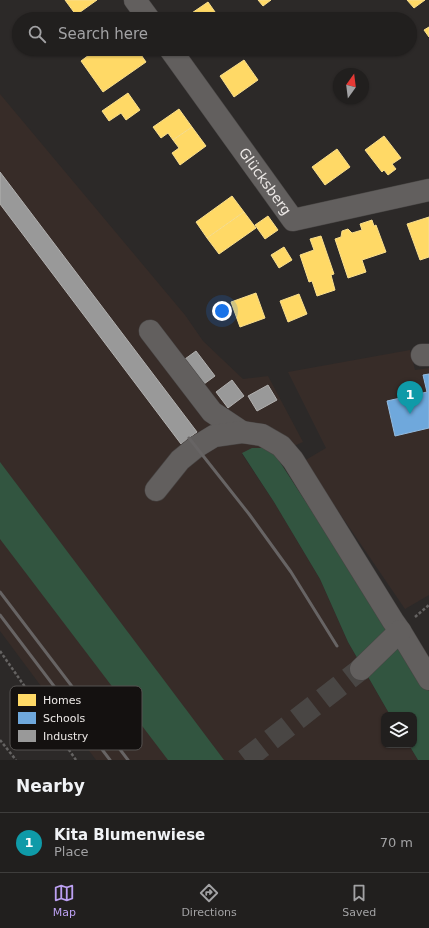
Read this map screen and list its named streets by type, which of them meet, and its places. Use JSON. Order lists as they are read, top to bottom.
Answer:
{
  "streets": {
    "street": ["Glücksberg"]
  },
  "legend": ["Homes", "Schools", "Industry"],
  "north": "top",
  "page": {
    "search": "Search here",
    "pins": "1",
    "heading": "Nearby",
    "list": [
      {
        "mark": "1",
        "name": "Kita Blumenwiese",
        "note": "Place",
        "value": "70 m"
      }
    ],
    "nav": ["Map", "Directions", "Saved"]
  }
}
